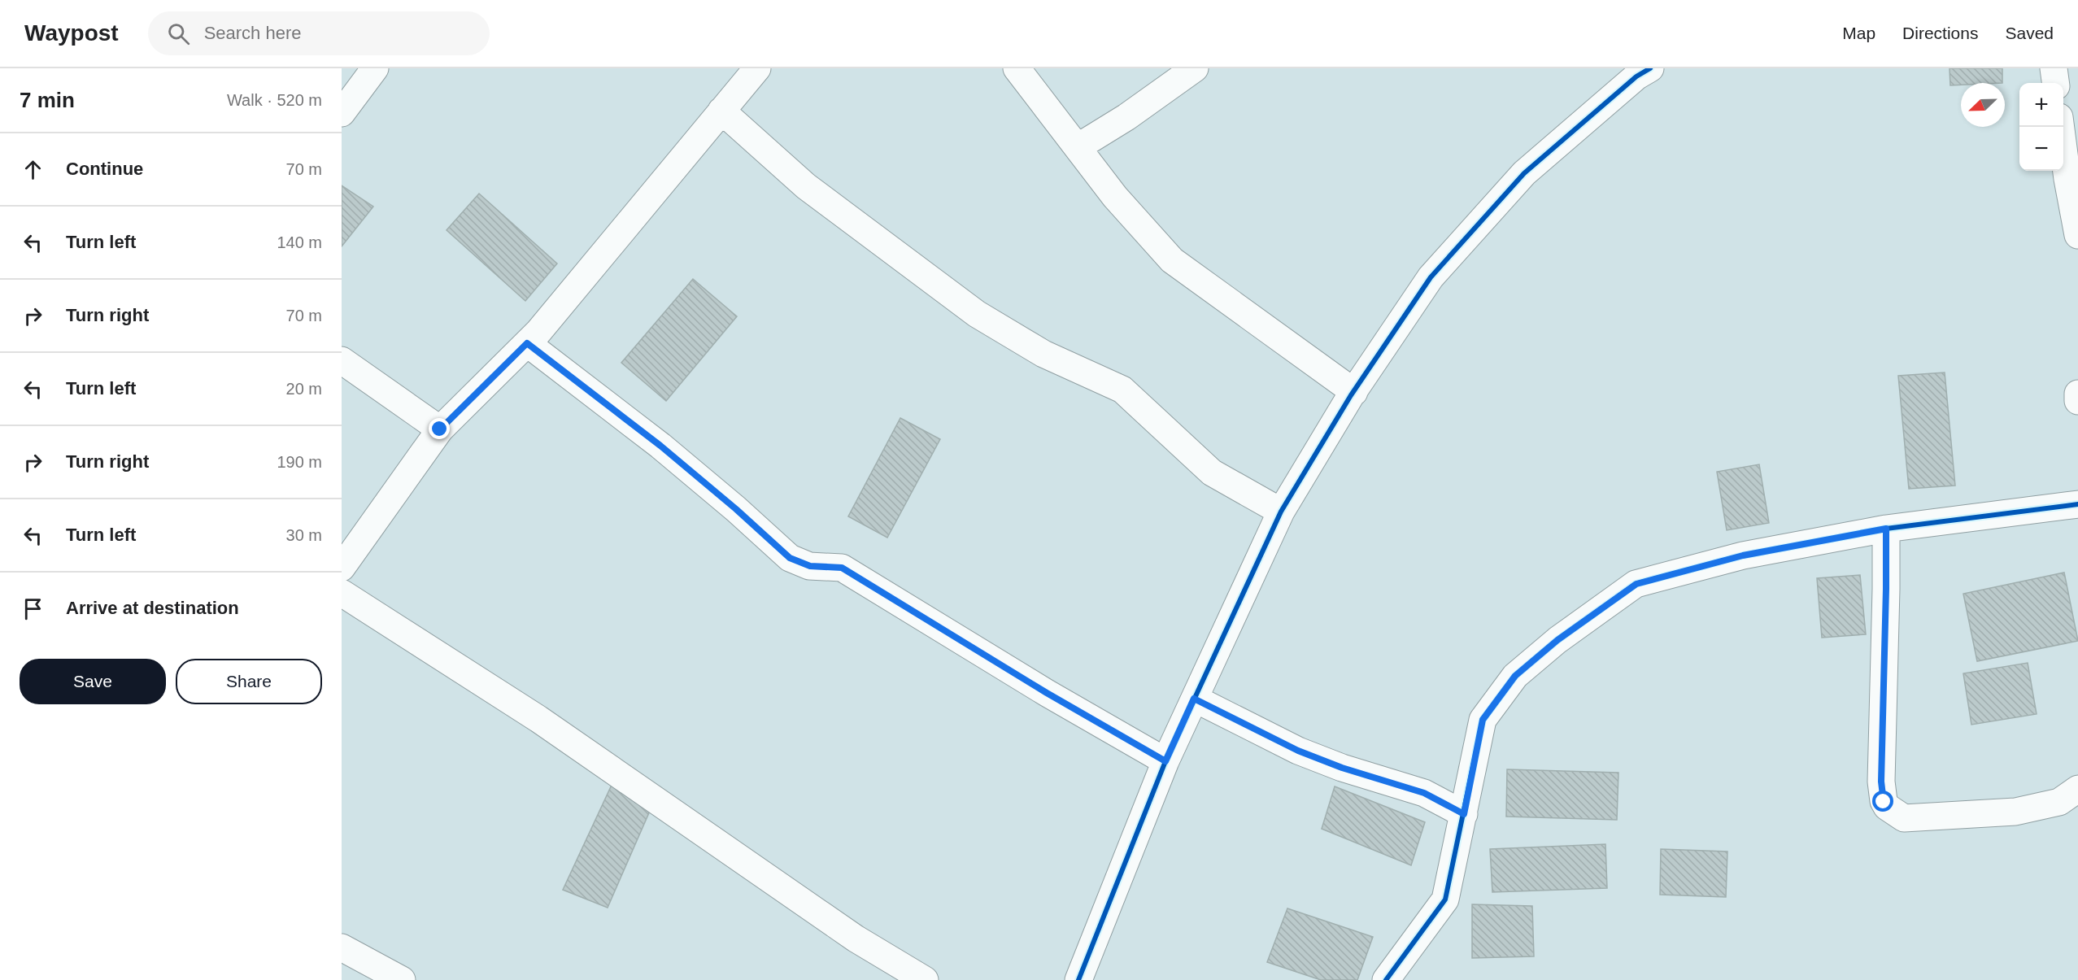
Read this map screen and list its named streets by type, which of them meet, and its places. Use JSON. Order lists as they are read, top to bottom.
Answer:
{
  "north": "bottom left",
  "page": {
    "header": "Waypost",
    "search": "Search here",
    "nav": ["Map", "Directions", "Saved"],
    "heading": ["7 min", "Walk · 520 m"],
    "map_buttons": ["+", "−"],
    "list": [
      ["Continue", "70 m"],
      ["Turn left", "140 m"],
      ["Turn right", "70 m"],
      ["Turn left", "20 m"],
      ["Turn right", "190 m"],
      ["Turn left", "30 m"],
      "Arrive at destination"
    ],
    "buttons": ["Save", "Share"]
  }
}
